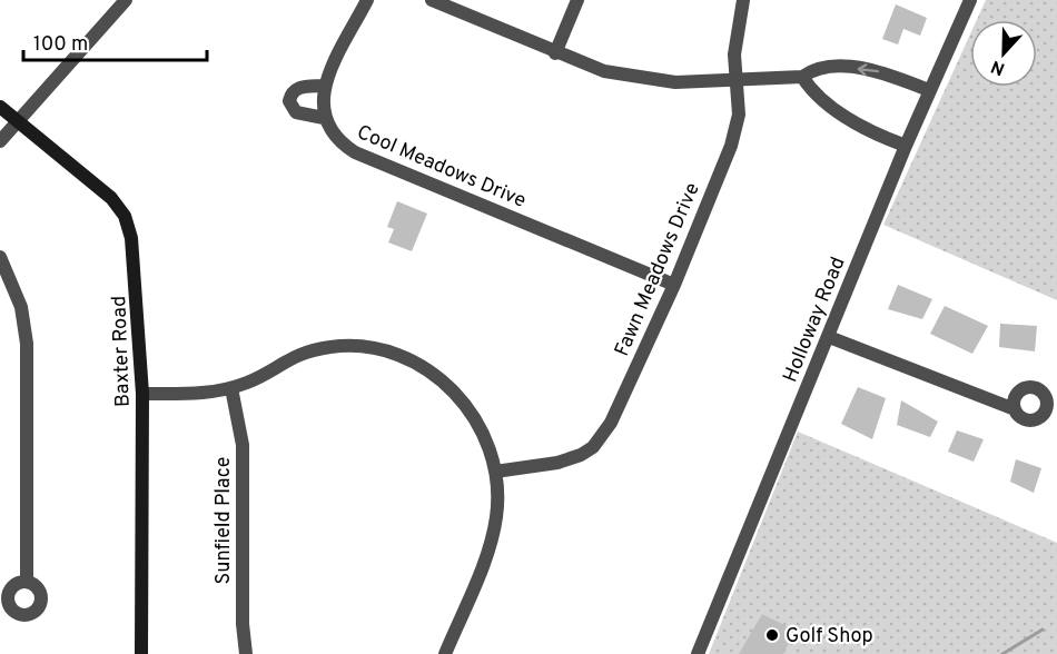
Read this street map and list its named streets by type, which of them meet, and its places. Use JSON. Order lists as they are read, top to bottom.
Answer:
{
  "streets": {
    "main road": ["Baxter Road"],
    "street": [
      "Cool Meadows Drive",
      "Fawn Meadows Drive",
      "Holloway Road",
      "Sunfield Place"
    ]
  },
  "crossings": [
    ["Cool Meadows Drive", "Fawn Meadows Drive"]
  ],
  "places": ["Golf Shop"],
  "scale_bar": "100 m",
  "north": "bottom"
}
